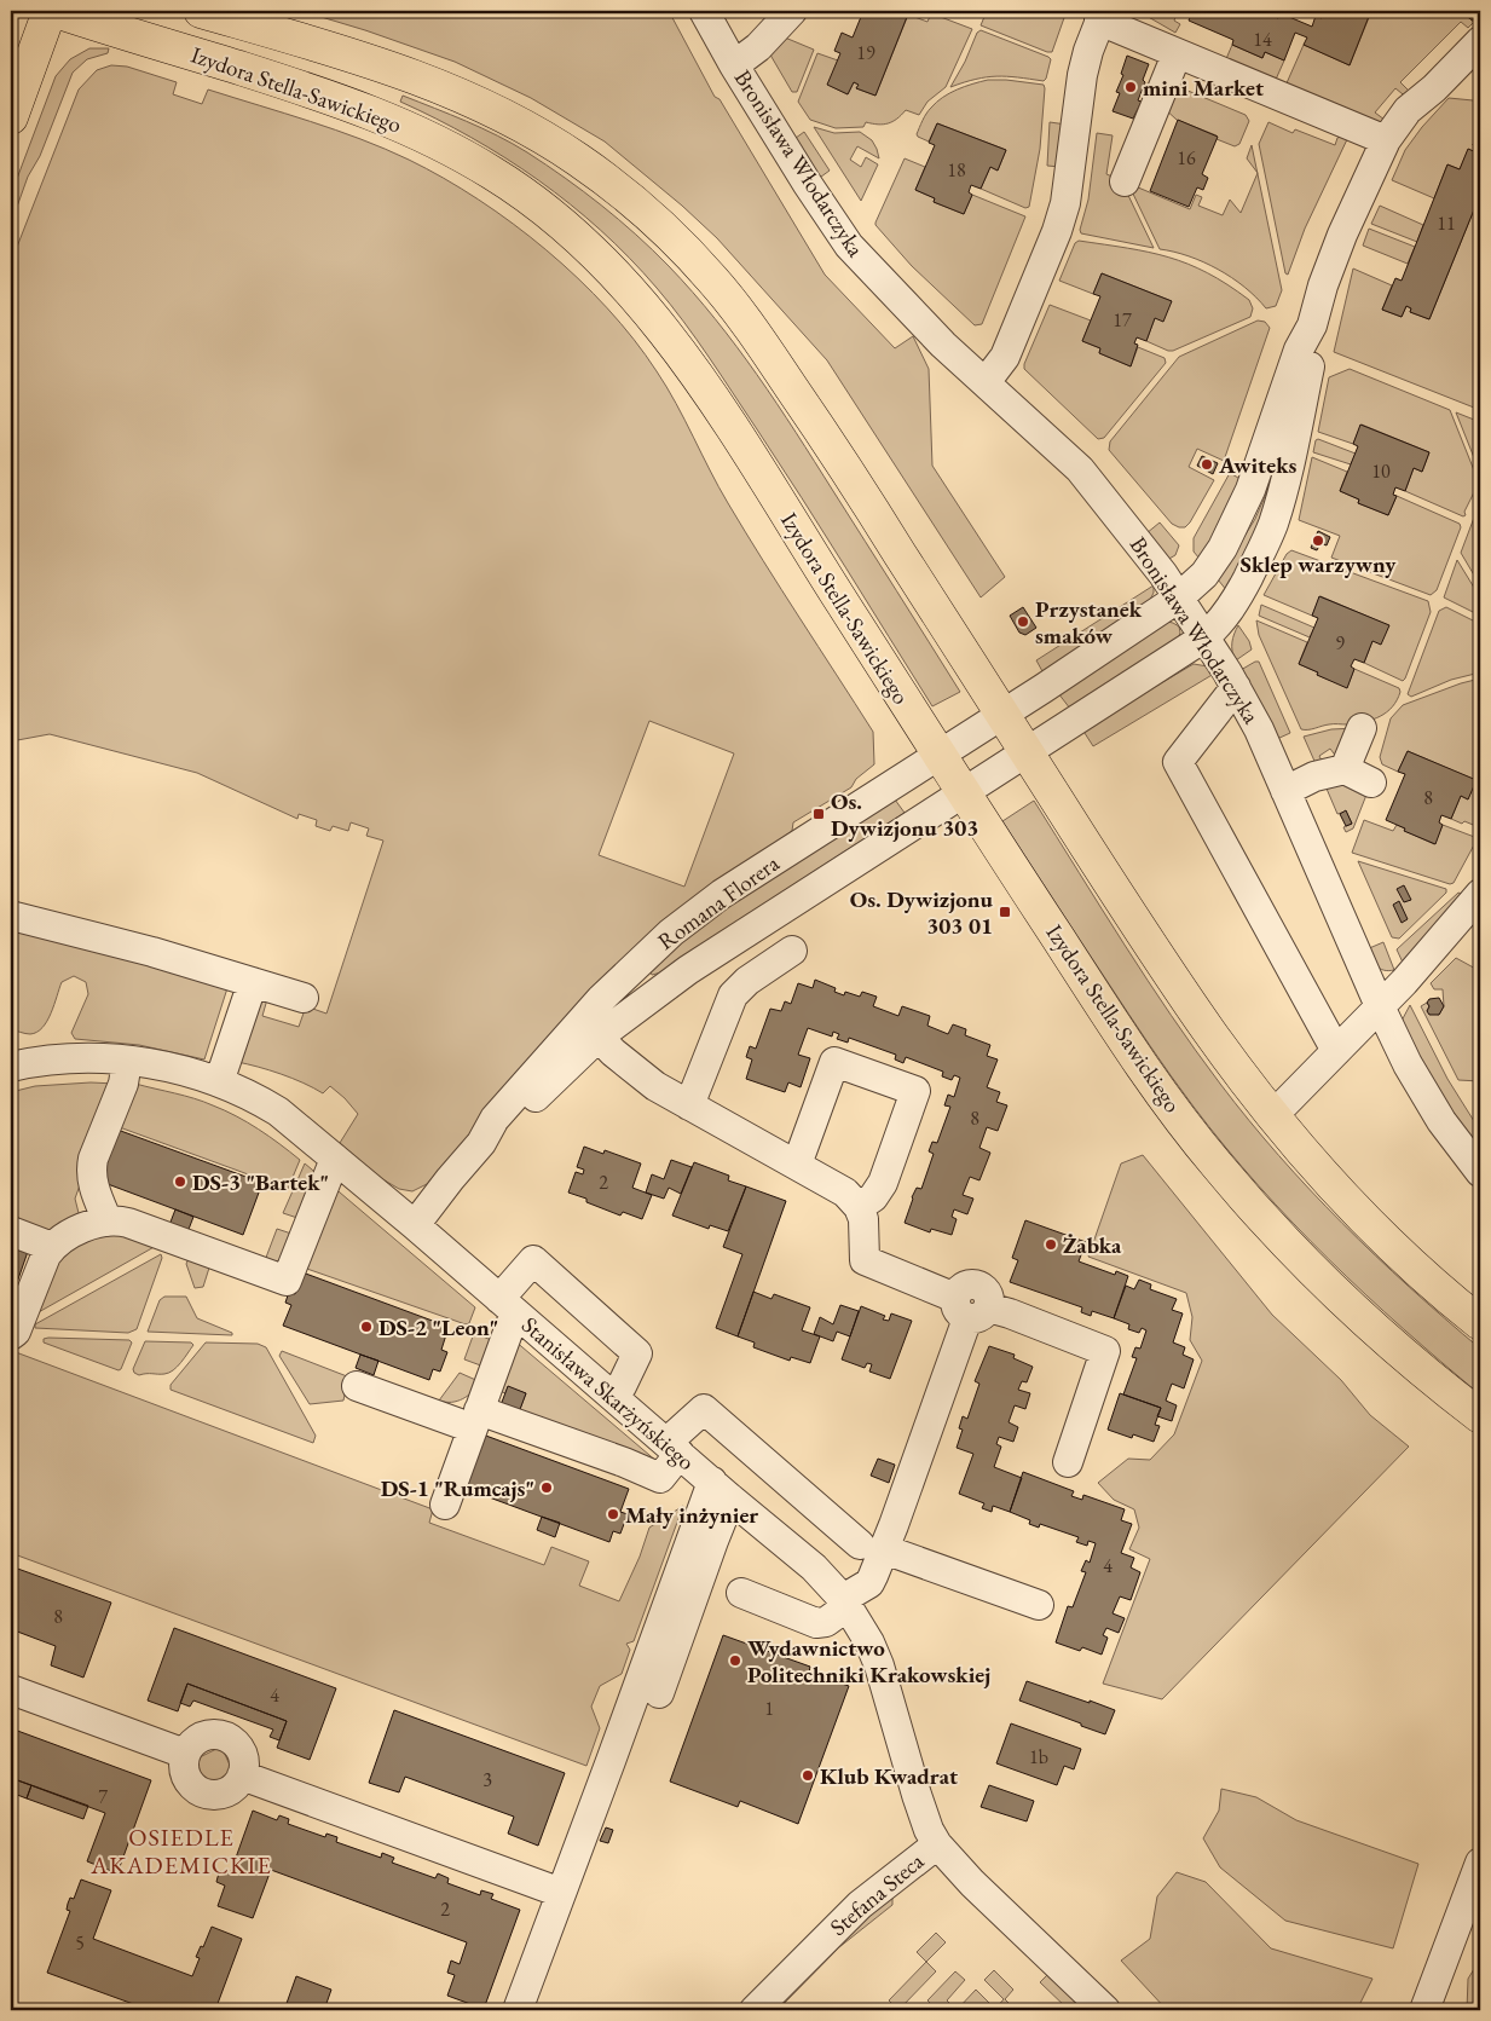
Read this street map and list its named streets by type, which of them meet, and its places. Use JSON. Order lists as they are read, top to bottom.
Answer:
{
  "streets": {
    "main road": ["Izydora Stella-Sawickiego"],
    "street": [
      "Bronisława Włodarczyka",
      "Romana Florera",
      "Stanisława Skarżyńskiego",
      "Stefana Steca"
    ]
  },
  "crossings": [
    ["Izydora Stella-Sawickiego", "Romana Florera"],
    ["Bronisława Włodarczyka", "Romana Florera"],
    ["Romana Florera", "Stanisława Skarżyńskiego"],
    ["Stanisława Skarżyńskiego", "Stefana Steca"]
  ],
  "districts": ["OSIEDLE AKADEMICKIE"],
  "places": {
    "other": [
      "mini Market",
      "Awiteks",
      "Sklep warzywny",
      "Przystanek smaków",
      "DS-3 \"Bartek\"",
      "Żabka",
      "DS-2 \"Leon\"",
      "DS-1 \"Rumcajs\"",
      "Mały inżynier",
      "Wydawnictwo Politechniki Krakowskiej",
      "Klub Kwadrat"
    ],
    "transit": ["Os. Dywizjonu 303", "Os. Dywizjonu 303 01"]
  },
  "house_numbers": [
    "14",
    "19",
    "16",
    "18",
    "11",
    "17",
    "10",
    "9",
    "8",
    "8",
    "2",
    "4",
    "8",
    "4",
    "1",
    "1b",
    "3",
    "7",
    "2",
    "5"
  ]
}
